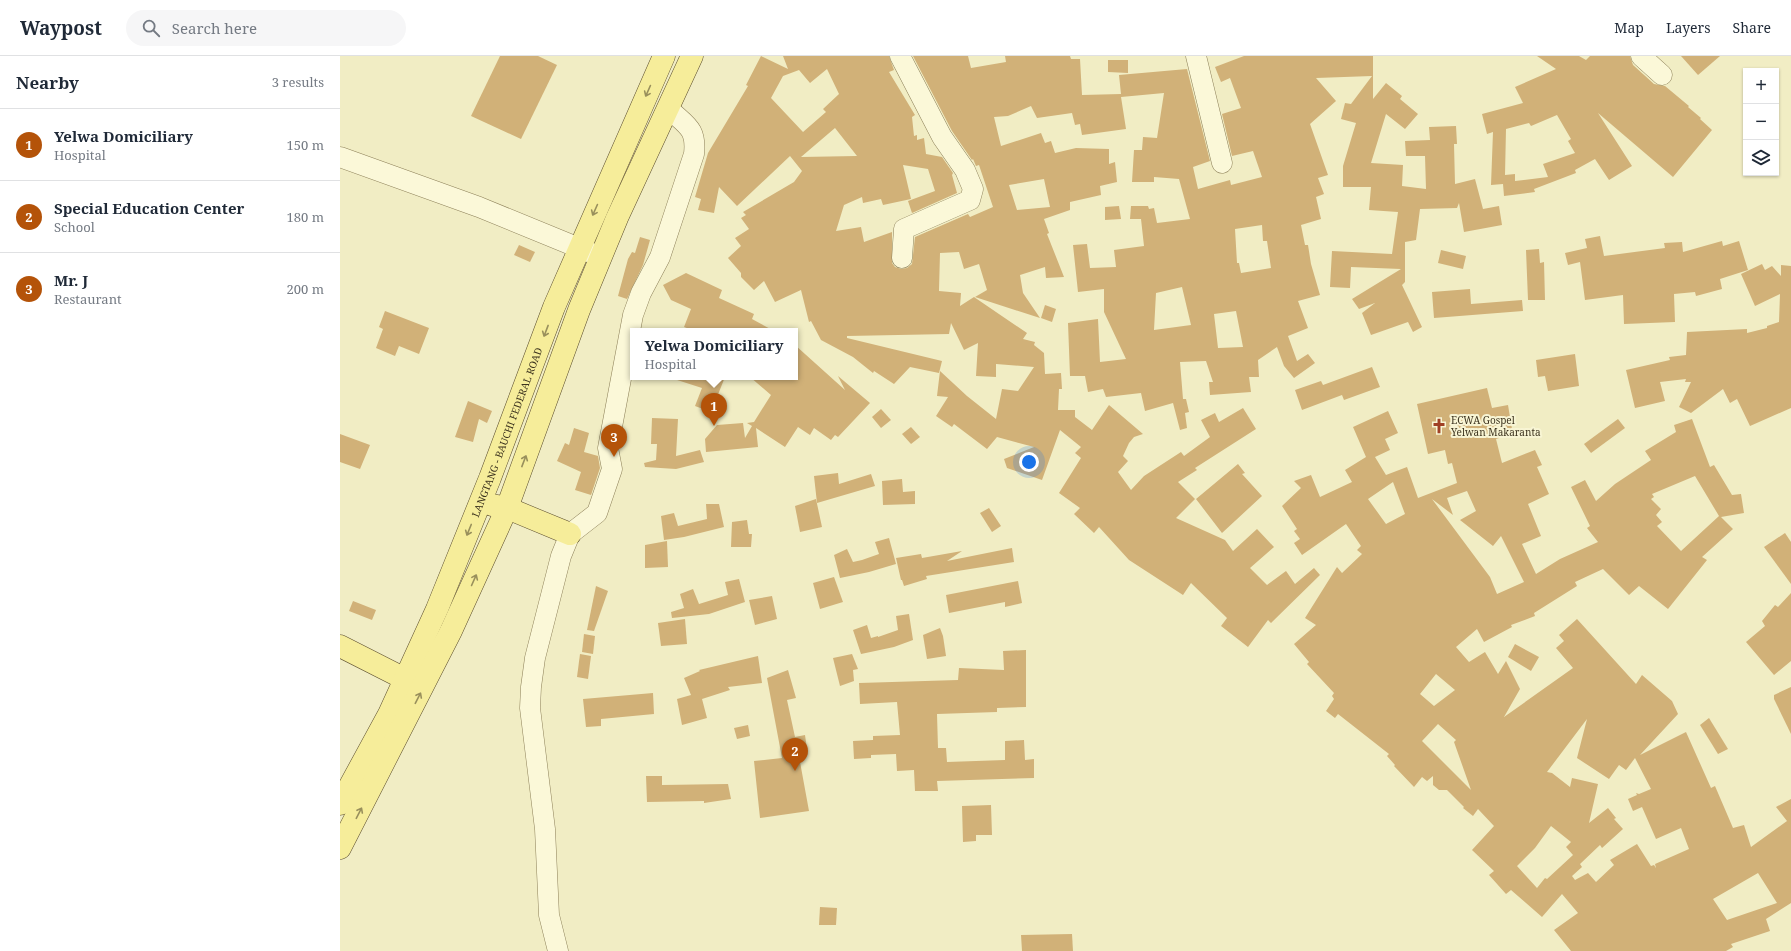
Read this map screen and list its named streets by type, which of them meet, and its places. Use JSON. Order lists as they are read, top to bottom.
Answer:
{
  "streets": {
    "main road": ["LANGTANG - BAUCHI FEDERAL ROAD"]
  },
  "places": {
    "church": ["ECWA Gospel Yelwan Makaranta"]
  },
  "page": {
    "header": "Waypost",
    "search": "Search here",
    "nav": ["Map", "Layers", "Share"],
    "heading": ["Nearby", "3 results"],
    "map_buttons": ["+", "−"],
    "list": [
      {
        "mark": "1",
        "name": "Yelwa Domiciliary",
        "note": "Hospital",
        "value": "150 m"
      },
      {
        "mark": "2",
        "name": "Special Education Center",
        "note": "School",
        "value": "180 m"
      },
      {
        "mark": "3",
        "name": "Mr. J",
        "note": "Restaurant",
        "value": "200 m"
      }
    ],
    "popup": ["Yelwa Domiciliary", "Hospital"],
    "pins": ["1", "3", "2"]
  }
}
